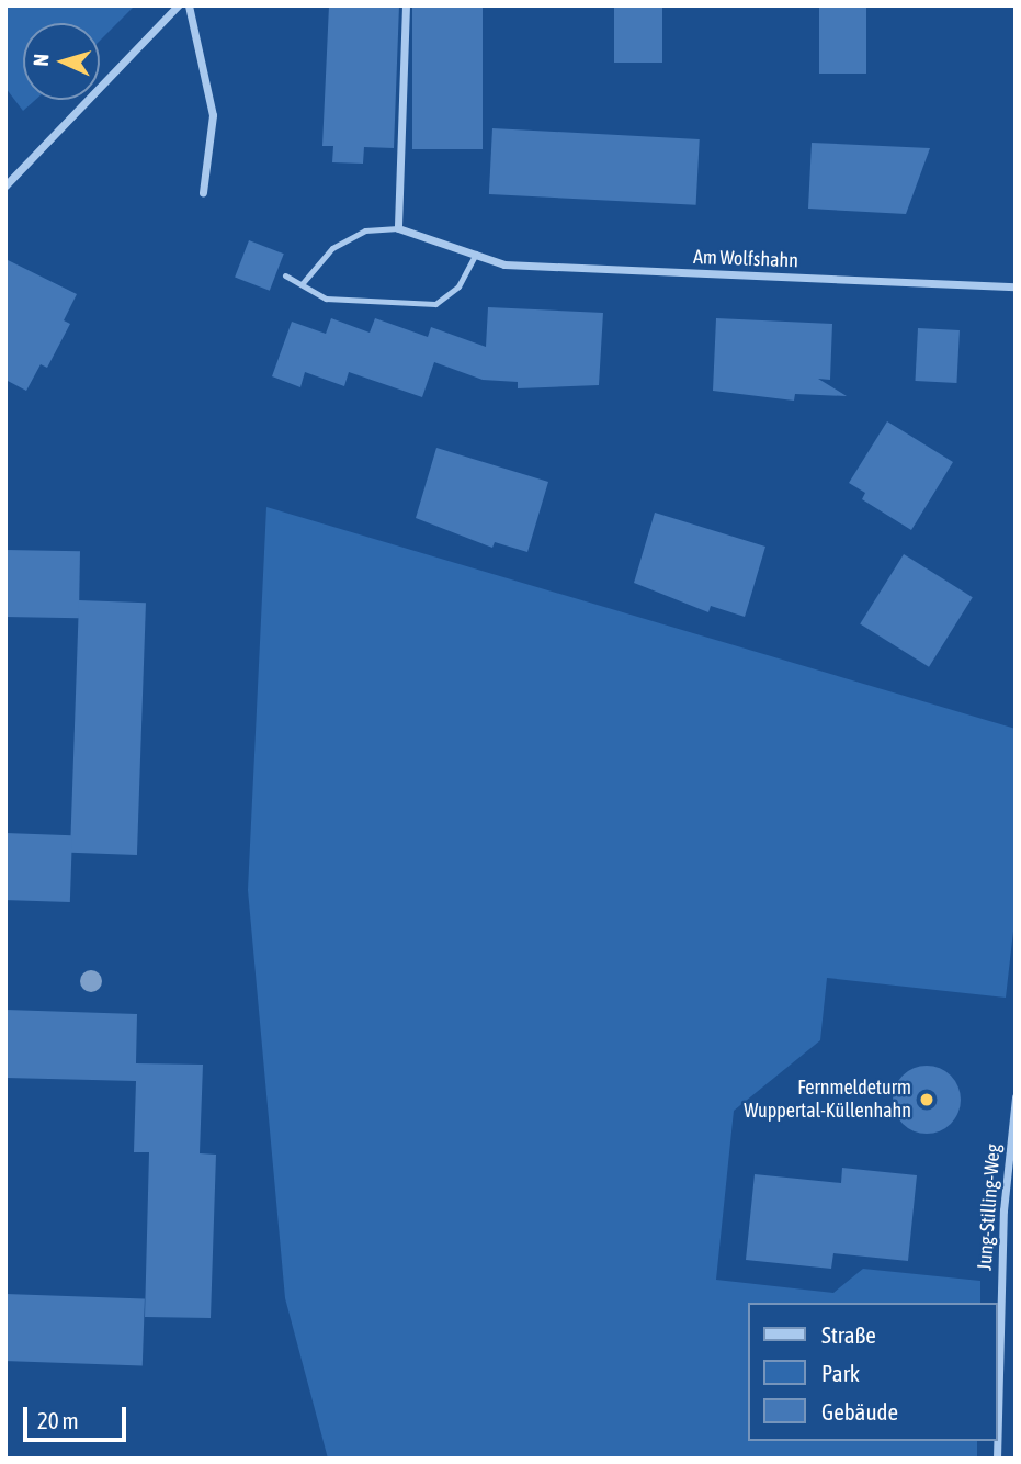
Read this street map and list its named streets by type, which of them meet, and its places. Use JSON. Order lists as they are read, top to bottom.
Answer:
{
  "streets": {
    "street": ["Am Wolfshahn", "Jung-Stilling-Weg"]
  },
  "places": ["Fernmeldeturm Wuppertal-Küllenhahn"],
  "legend": ["Straße", "Park", "Gebäude"],
  "scale_bar": "20 m",
  "north": "left"
}
